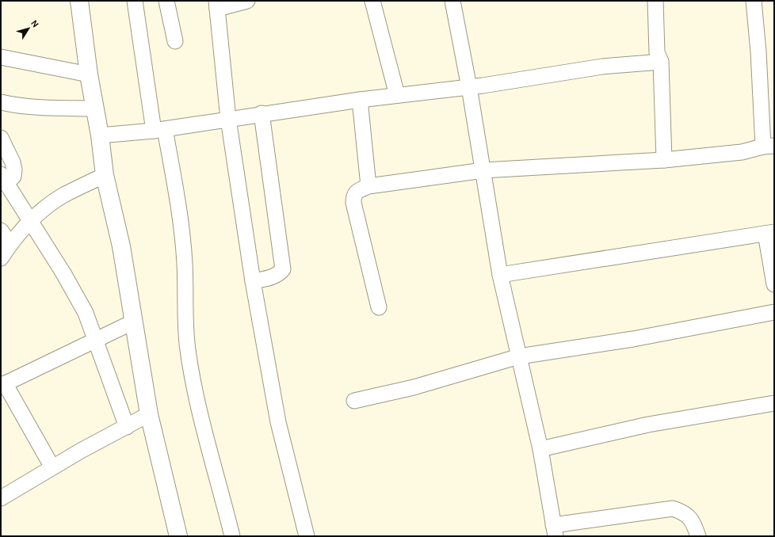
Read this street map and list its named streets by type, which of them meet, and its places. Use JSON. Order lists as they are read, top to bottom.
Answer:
{
  "north": "top right"
}
